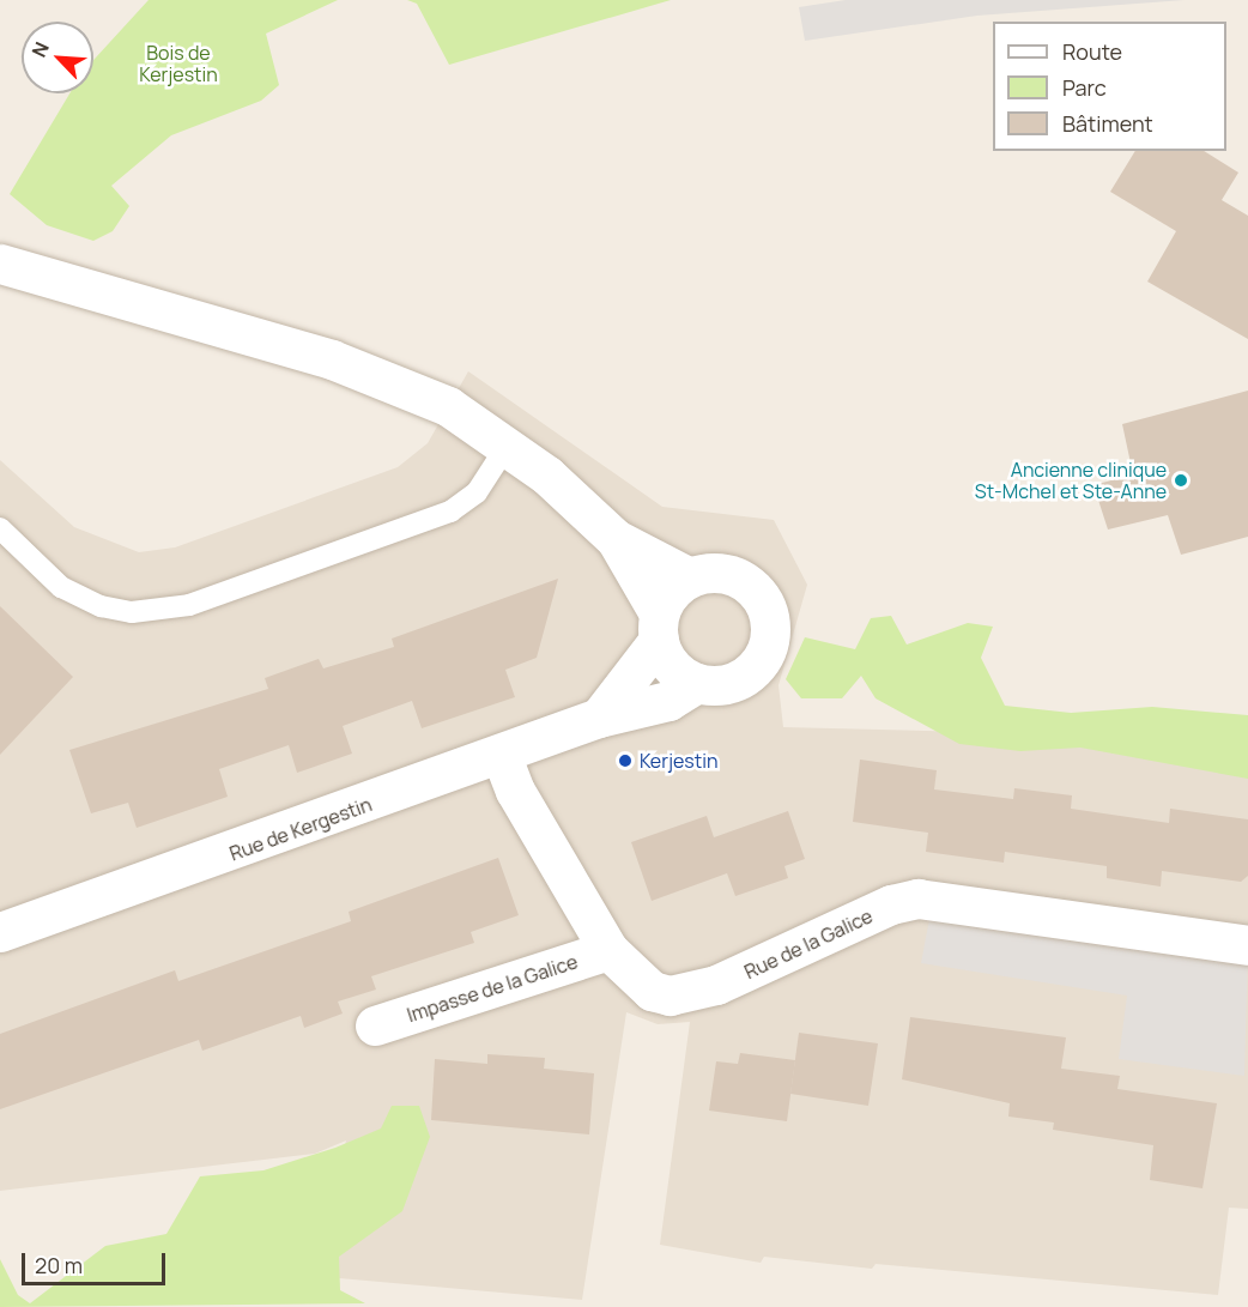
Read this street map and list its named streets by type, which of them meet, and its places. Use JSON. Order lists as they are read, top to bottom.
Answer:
{
  "streets": {
    "street": ["Rue de Kergestin", "Rue de la Galice", "Impasse de la Galice"]
  },
  "crossings": [
    ["Rue de Kergestin", "Rue de la Galice"],
    ["Rue de la Galice", "Impasse de la Galice"]
  ],
  "parks": ["Bois de Kerjestin"],
  "places": ["Ancienne clinique St-Mchel et Ste-Anne", "Kerjestin"],
  "legend": ["Route", "Parc", "Bâtiment"],
  "scale_bar": "20 m",
  "north": "top left"
}
